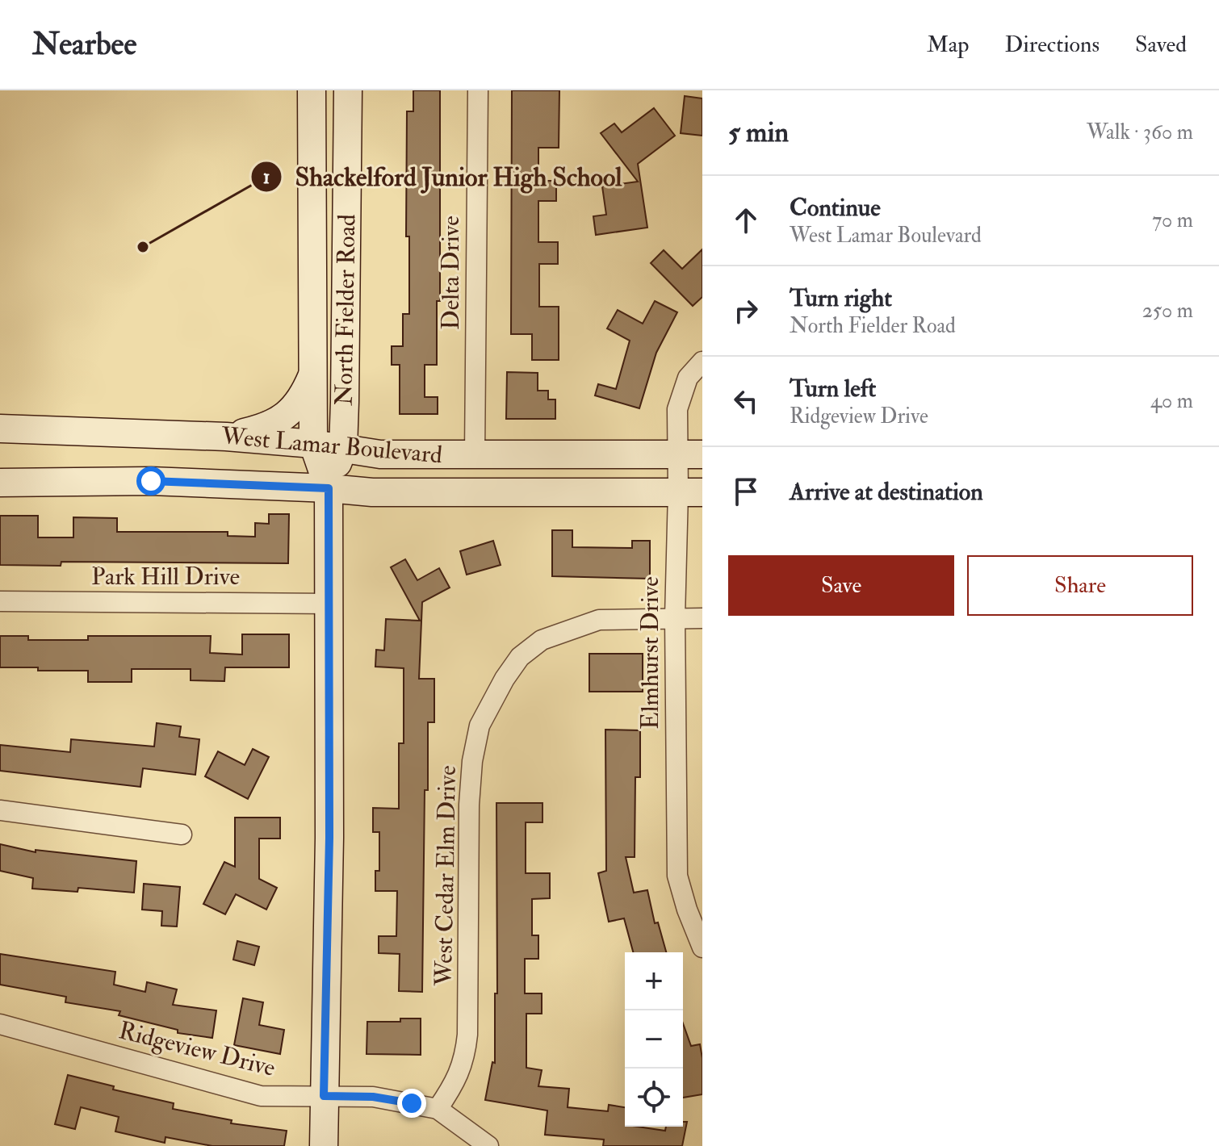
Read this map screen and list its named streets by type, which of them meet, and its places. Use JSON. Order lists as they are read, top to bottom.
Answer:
{
  "streets": {
    "main road": ["North Fielder Road", "West Lamar Boulevard"],
    "street": [
      "Delta Drive",
      "Park Hill Drive",
      "Elmhurst Drive",
      "West Cedar Elm Drive",
      "Ridgeview Drive"
    ]
  },
  "crossings": [
    ["Delta Drive", "West Lamar Boulevard"],
    ["North Fielder Road", "West Lamar Boulevard"],
    ["North Fielder Road", "Park Hill Drive"],
    ["North Fielder Road", "Ridgeview Drive"],
    ["West Lamar Boulevard", "Elmhurst Drive"],
    ["Elmhurst Drive", "West Cedar Elm Drive"],
    ["West Cedar Elm Drive", "Ridgeview Drive"]
  ],
  "places": ["Shackelford Junior High School"],
  "page": {
    "header": "Nearbee",
    "nav": ["Map", "Directions", "Saved"],
    "heading": ["5 min", "Walk · 360 m"],
    "list": [
      ["Continue", "West Lamar Boulevard", "70 m"],
      ["Turn right", "North Fielder Road", "250 m"],
      ["Turn left", "Ridgeview Drive", "40 m"],
      "Arrive at destination"
    ],
    "buttons": ["Save", "Share"],
    "map_buttons": ["+", "−"]
  }
}
